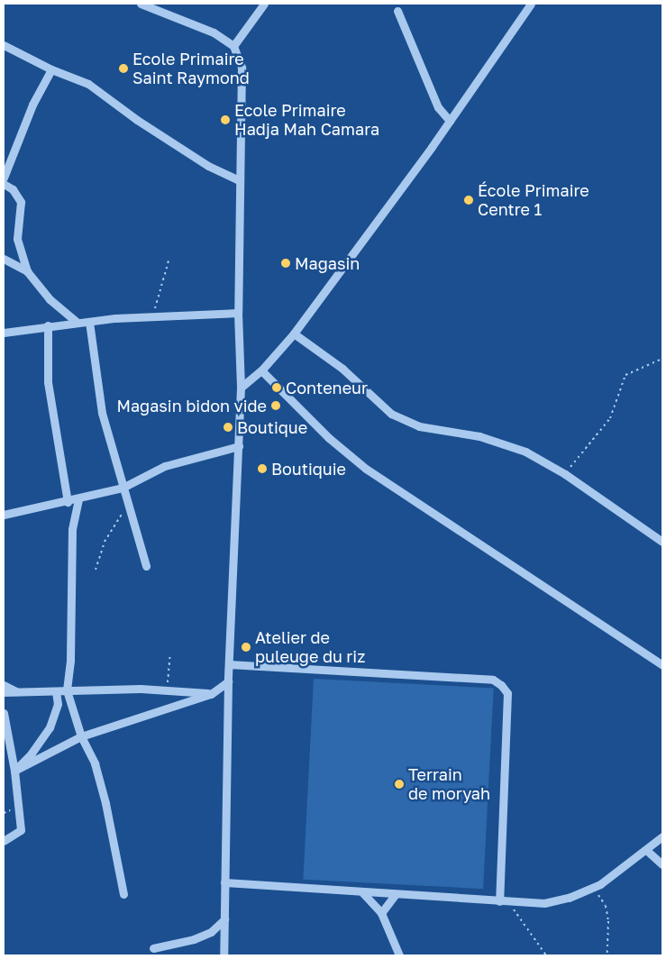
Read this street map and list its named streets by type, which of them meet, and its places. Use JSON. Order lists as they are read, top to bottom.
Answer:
{
  "places": [
    "Ecole Primaire Saint Raymond",
    "Ecole Primaire Hadja Mah Camara",
    "École Primaire Centre 1",
    "Magasin",
    "Conteneur",
    "Magasin bidon vide",
    "Boutique",
    "Boutiquie",
    "Atelier de puleuge du riz",
    "Terrain de moryah"
  ]
}
